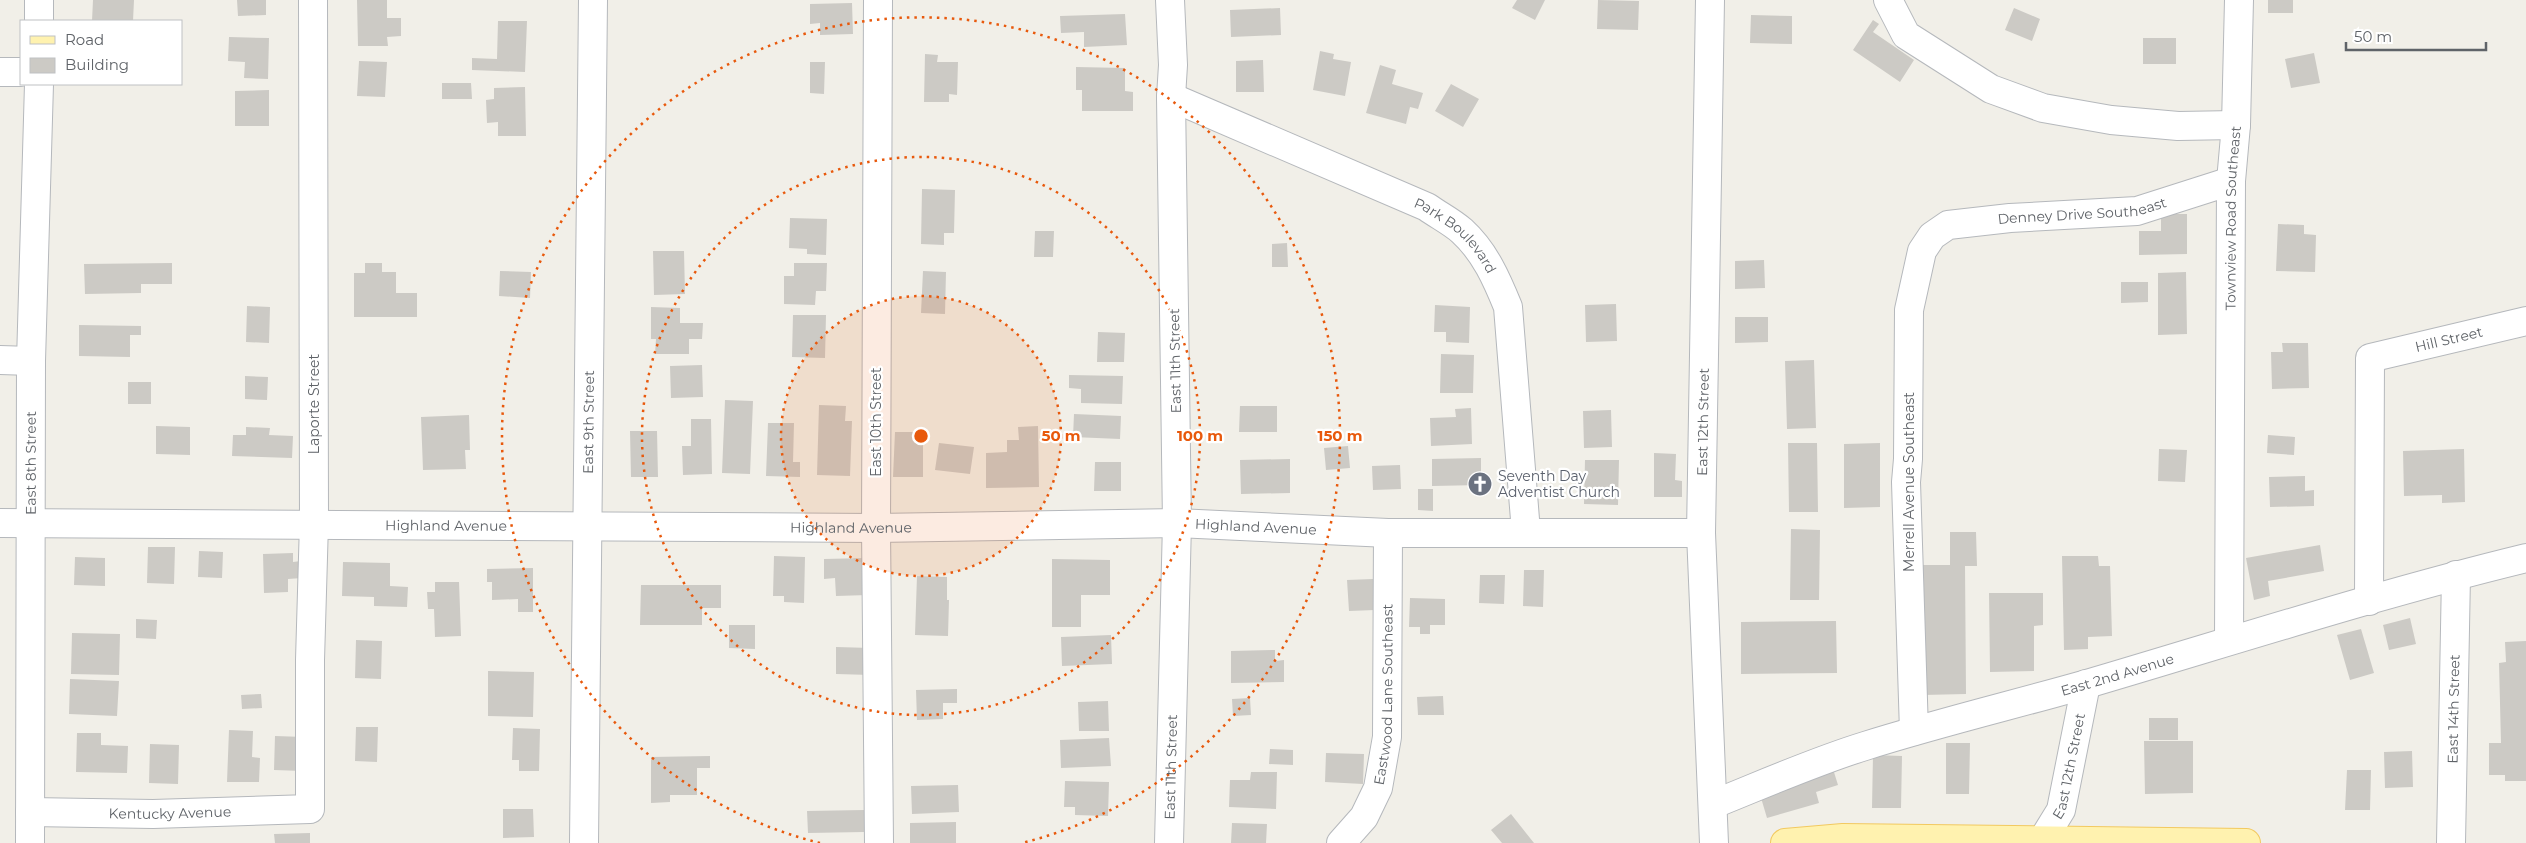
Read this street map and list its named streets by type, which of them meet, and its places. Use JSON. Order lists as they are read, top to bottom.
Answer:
{
  "streets": {
    "street": [
      "Denney Drive Southeast",
      "Townview Road Southeast",
      "Park Boulevard",
      "Hill Street",
      "East 11th Street",
      "Laporte Street",
      "East 9th Street",
      "East 10th Street",
      "East 12th Street",
      "East 8th Street",
      "Merrell Avenue Southeast",
      "Highland Avenue",
      "East 2nd Avenue",
      "Eastwood Lane Southeast",
      "East 14th Street",
      "Kentucky Avenue"
    ]
  },
  "crossings": [
    ["Denney Drive Southeast", "Townview Road Southeast"],
    ["Denney Drive Southeast", "Merrell Avenue Southeast"],
    ["Townview Road Southeast", "East 2nd Avenue"],
    ["Park Boulevard", "East 11th Street"],
    ["Park Boulevard", "Highland Avenue"],
    ["Hill Street", "East 2nd Avenue"],
    ["East 11th Street", "Highland Avenue"],
    ["Laporte Street", "Highland Avenue"],
    ["Laporte Street", "Kentucky Avenue"],
    ["East 9th Street", "Highland Avenue"],
    ["East 10th Street", "Highland Avenue"],
    ["East 12th Street", "Highland Avenue"],
    ["East 12th Street", "East 2nd Avenue"],
    ["East 8th Street", "Highland Avenue"],
    ["East 8th Street", "Kentucky Avenue"],
    ["Merrell Avenue Southeast", "East 2nd Avenue"],
    ["Highland Avenue", "Eastwood Lane Southeast"],
    ["East 2nd Avenue", "East 14th Street"]
  ],
  "places": {
    "church": ["Seventh Day Adventist Church"]
  },
  "legend": ["Road", "Building"],
  "scale_bar": "50 m",
  "rings": ["50 m", "100 m", "150 m"]
}
